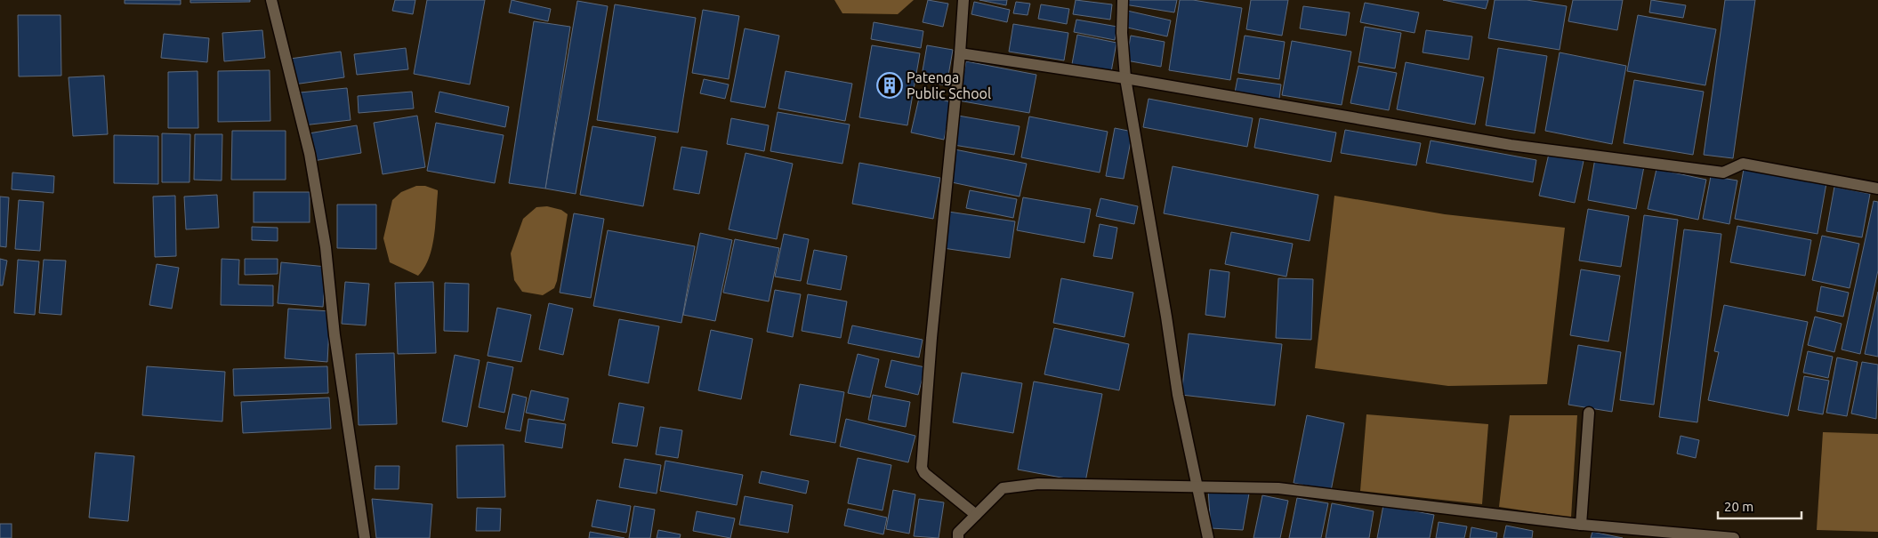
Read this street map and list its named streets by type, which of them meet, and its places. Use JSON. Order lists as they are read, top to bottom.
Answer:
{
  "places": {
    "building": ["Patenga Public School"]
  },
  "scale_bar": "20 m"
}
